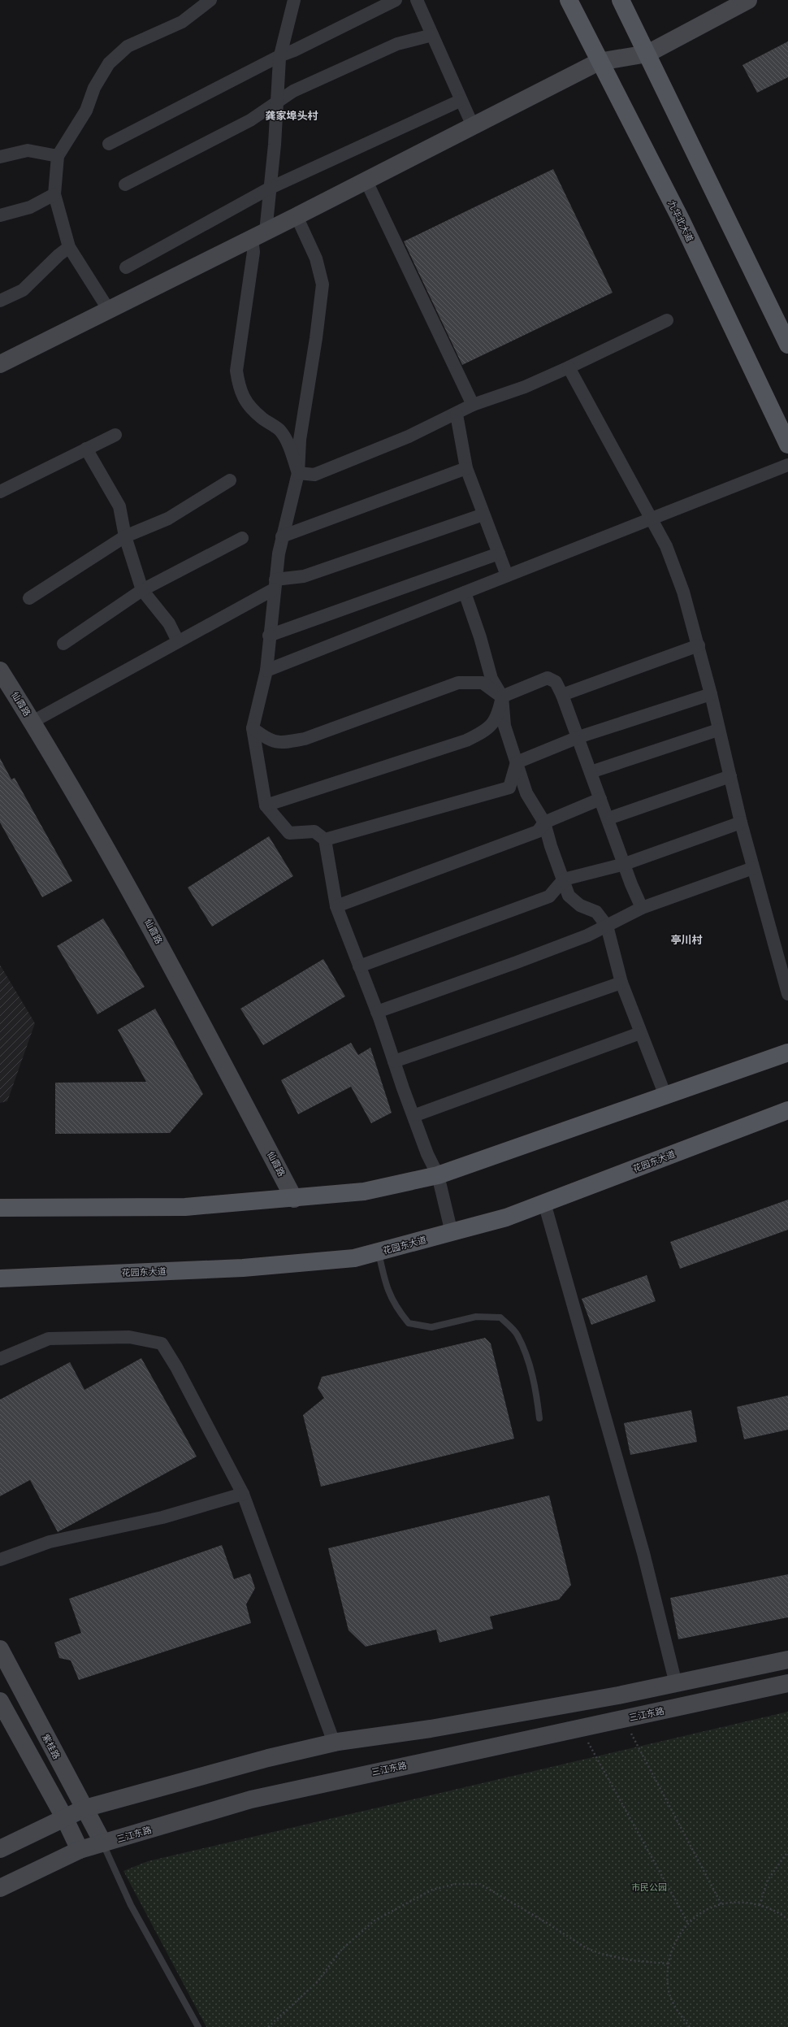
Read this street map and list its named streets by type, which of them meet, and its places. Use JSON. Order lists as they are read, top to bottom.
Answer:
{
  "streets": {
    "main road": [
      "九华北大道",
      "仙霞路",
      "花园东大道",
      "三江东路",
      "紫桂路"
    ]
  },
  "crossings": [
    ["三江东路", "紫桂路"]
  ],
  "districts": ["龚家埠头村", "亭川村"],
  "parks": ["市民公园"]
}
